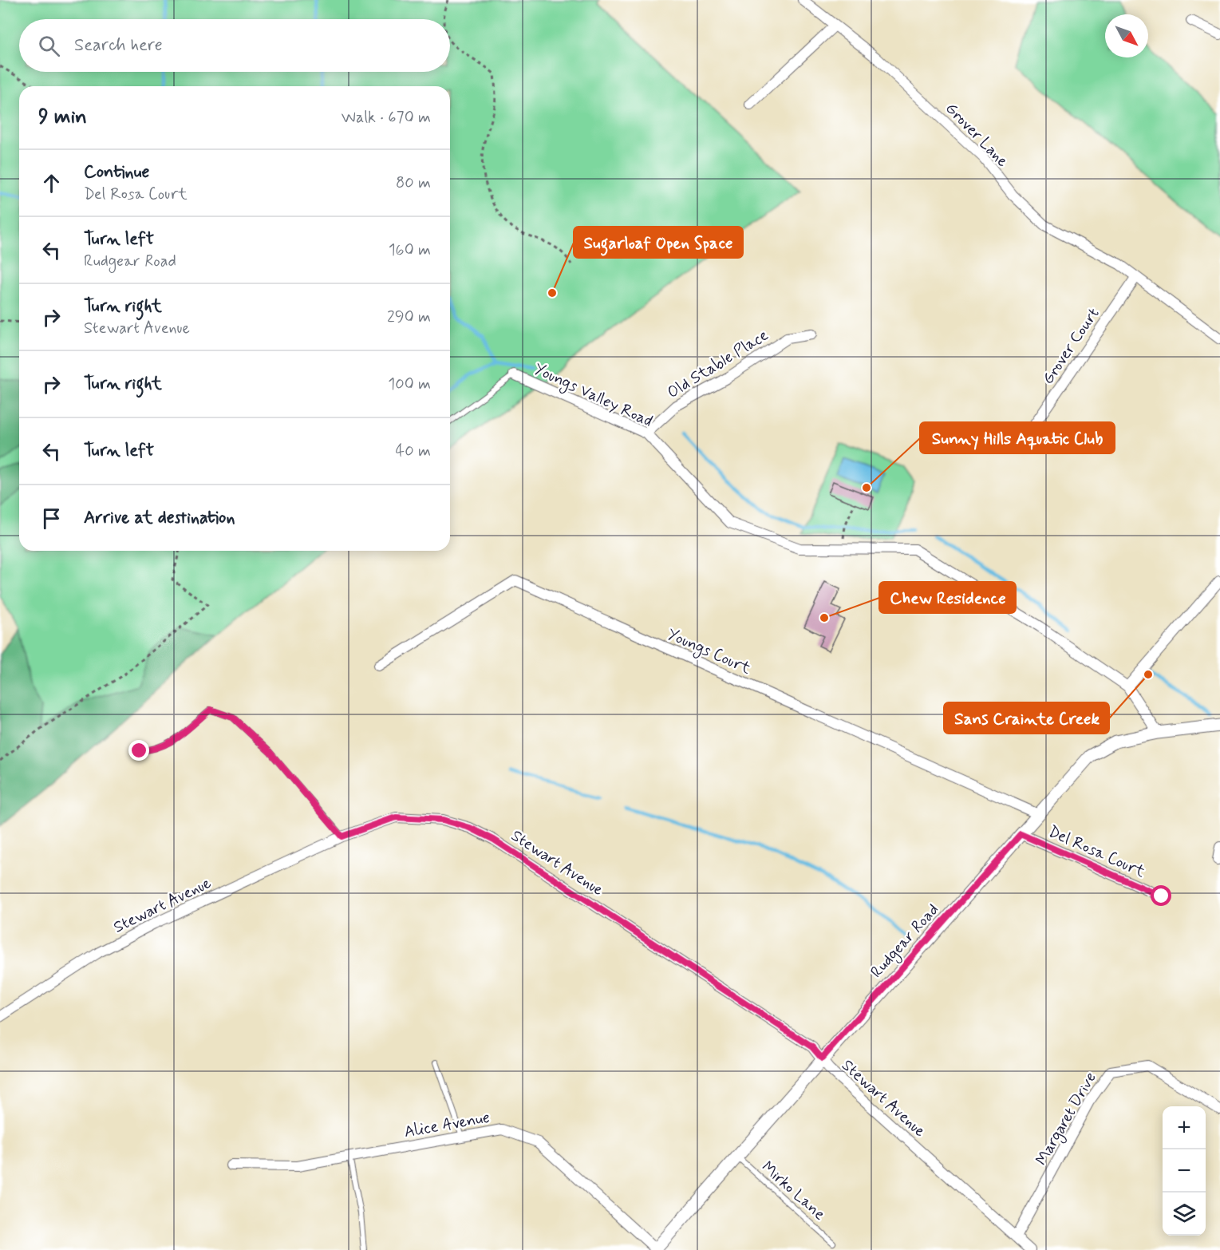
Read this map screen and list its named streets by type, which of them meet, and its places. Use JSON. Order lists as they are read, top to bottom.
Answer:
{
  "streets": {
    "street": [
      "Grover Lane",
      "Grover Court",
      "Old Stable Place",
      "Youngs Valley Road",
      "Youngs Court",
      "Del Rosa Court",
      "Stewart Avenue",
      "Rudgear Road",
      "Margaret Drive",
      "Alice Avenue"
    ],
    "lane": ["Mirko Lane"]
  },
  "crossings": [
    ["Grover Lane", "Grover Court"],
    ["Old Stable Place", "Youngs Valley Road"],
    ["Youngs Valley Road", "Rudgear Road"],
    ["Youngs Court", "Rudgear Road"],
    ["Del Rosa Court", "Rudgear Road"],
    ["Stewart Avenue", "Rudgear Road"],
    ["Stewart Avenue", "Margaret Drive"],
    ["Rudgear Road", "Alice Avenue"],
    ["Rudgear Road", "Mirko Lane"]
  ],
  "places": [
    "Sugarloaf Open Space",
    "Sunny Hills Aquatic Club",
    "Chew Residence",
    "Sans Crainte Creek"
  ],
  "north": "bottom right",
  "page": {
    "search": "Search here",
    "heading": ["9 min", "Walk · 670 m"],
    "list": [
      ["Continue", "Del Rosa Court", "80 m"],
      ["Turn left", "Rudgear Road", "160 m"],
      ["Turn right", "Stewart Avenue", "290 m"],
      ["Turn right", "100 m"],
      ["Turn left", "40 m"],
      "Arrive at destination"
    ],
    "map_buttons": ["+", "−"]
  }
}
